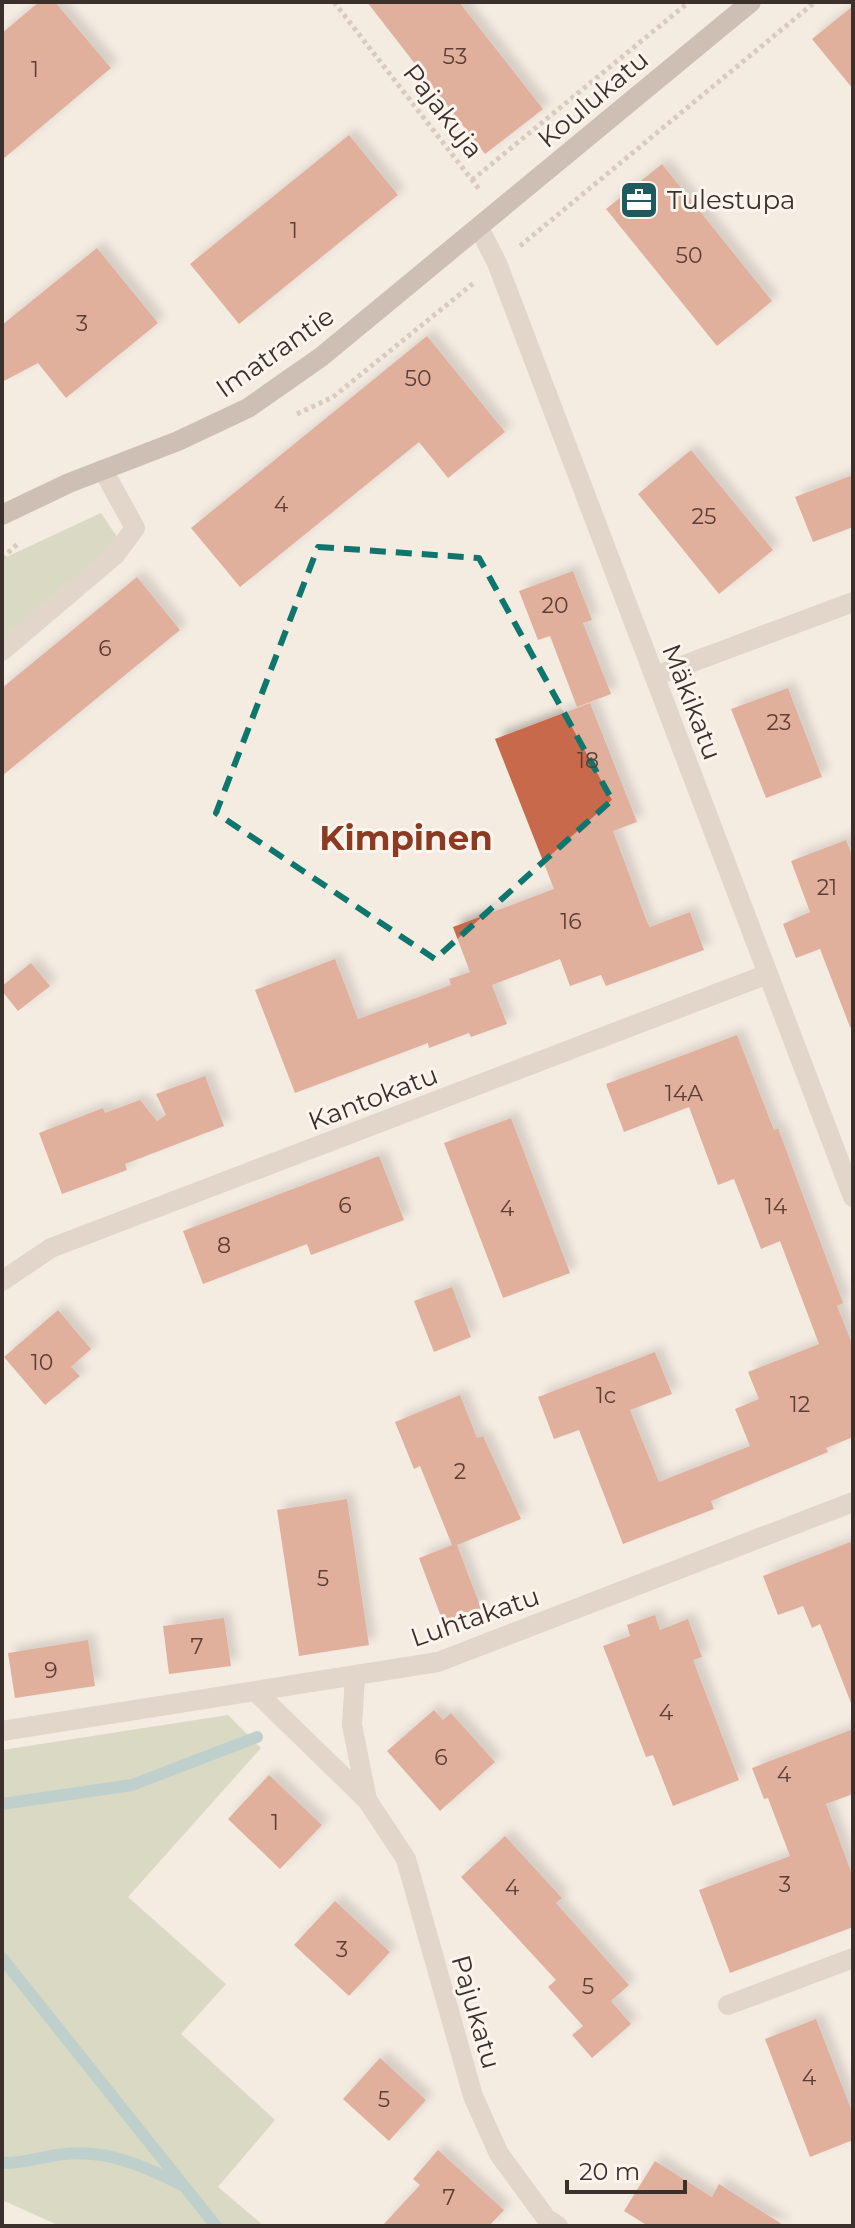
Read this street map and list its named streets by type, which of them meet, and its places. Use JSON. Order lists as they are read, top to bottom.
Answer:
{
  "streets": {
    "street": [
      "Koulukatu",
      "Imatrantie",
      "Mäkikatu",
      "Kantokatu",
      "Luhtakatu",
      "Pajukatu"
    ],
    "path": ["Pajakuja"]
  },
  "crossings": [
    ["Koulukatu", "Pajakuja"],
    ["Koulukatu", "Imatrantie"],
    ["Koulukatu", "Mäkikatu"],
    ["Imatrantie", "Mäkikatu"],
    ["Mäkikatu", "Kantokatu"],
    ["Luhtakatu", "Pajukatu"]
  ],
  "districts": ["Kimpinen"],
  "places": {
    "office": ["Tulestupa"]
  },
  "house_numbers": [
    "53",
    "1",
    "1",
    "50",
    "3",
    "50",
    "4",
    "25",
    "20",
    "6",
    "23",
    "18",
    "21",
    "16",
    "14A",
    "6",
    "14",
    "4",
    "8",
    "10",
    "1c",
    "12",
    "2",
    "5",
    "7",
    "9",
    "4",
    "6",
    "4",
    "1",
    "3",
    "4",
    "3",
    "5",
    "4",
    "5",
    "7"
  ],
  "scale_bar": "20 m"
}
